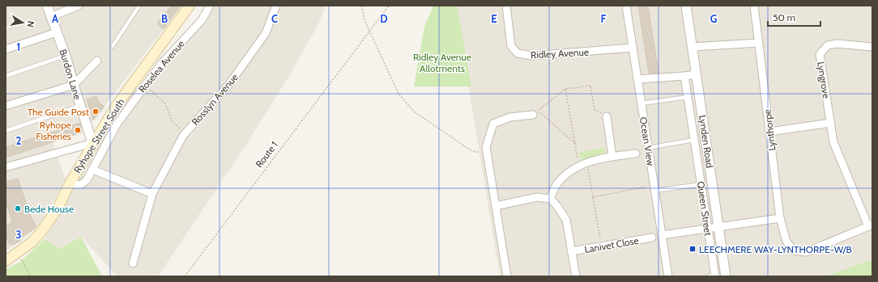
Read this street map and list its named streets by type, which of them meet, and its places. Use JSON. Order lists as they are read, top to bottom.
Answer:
{
  "streets": {
    "main road": ["Ryhope Street South"],
    "street": [
      "Ridley Avenue",
      "Roselea Avenue",
      "Burdon Lane",
      "Lyngrove",
      "Rosslyn Avenue",
      "Lynthorpe",
      "Ocean View",
      "Lynden Road",
      "Queen Street",
      "Lanivet Close"
    ],
    "path": ["Route 1"]
  },
  "crossings": [
    ["Ridley Avenue", "Ocean View"],
    ["Roselea Avenue", "Ryhope Street South"],
    ["Burdon Lane", "Ryhope Street South"],
    ["Lyngrove", "Lynthorpe"]
  ],
  "parks": ["Ridley Avenue Allotments"],
  "places": {
    "other": ["The Guide Post", "Ryhope Fisheries", "Bede House"],
    "transit": ["LEECHMERE WAY-LYNTHORPE-W/B"]
  },
  "scale_bar": "50 m",
  "north": "right",
  "grid": {
    "columns": [
      "A",
      "B",
      "C",
      "D",
      "E",
      "F",
      "G"
    ],
    "rows": ["1", "2", "3"]
  }
}
